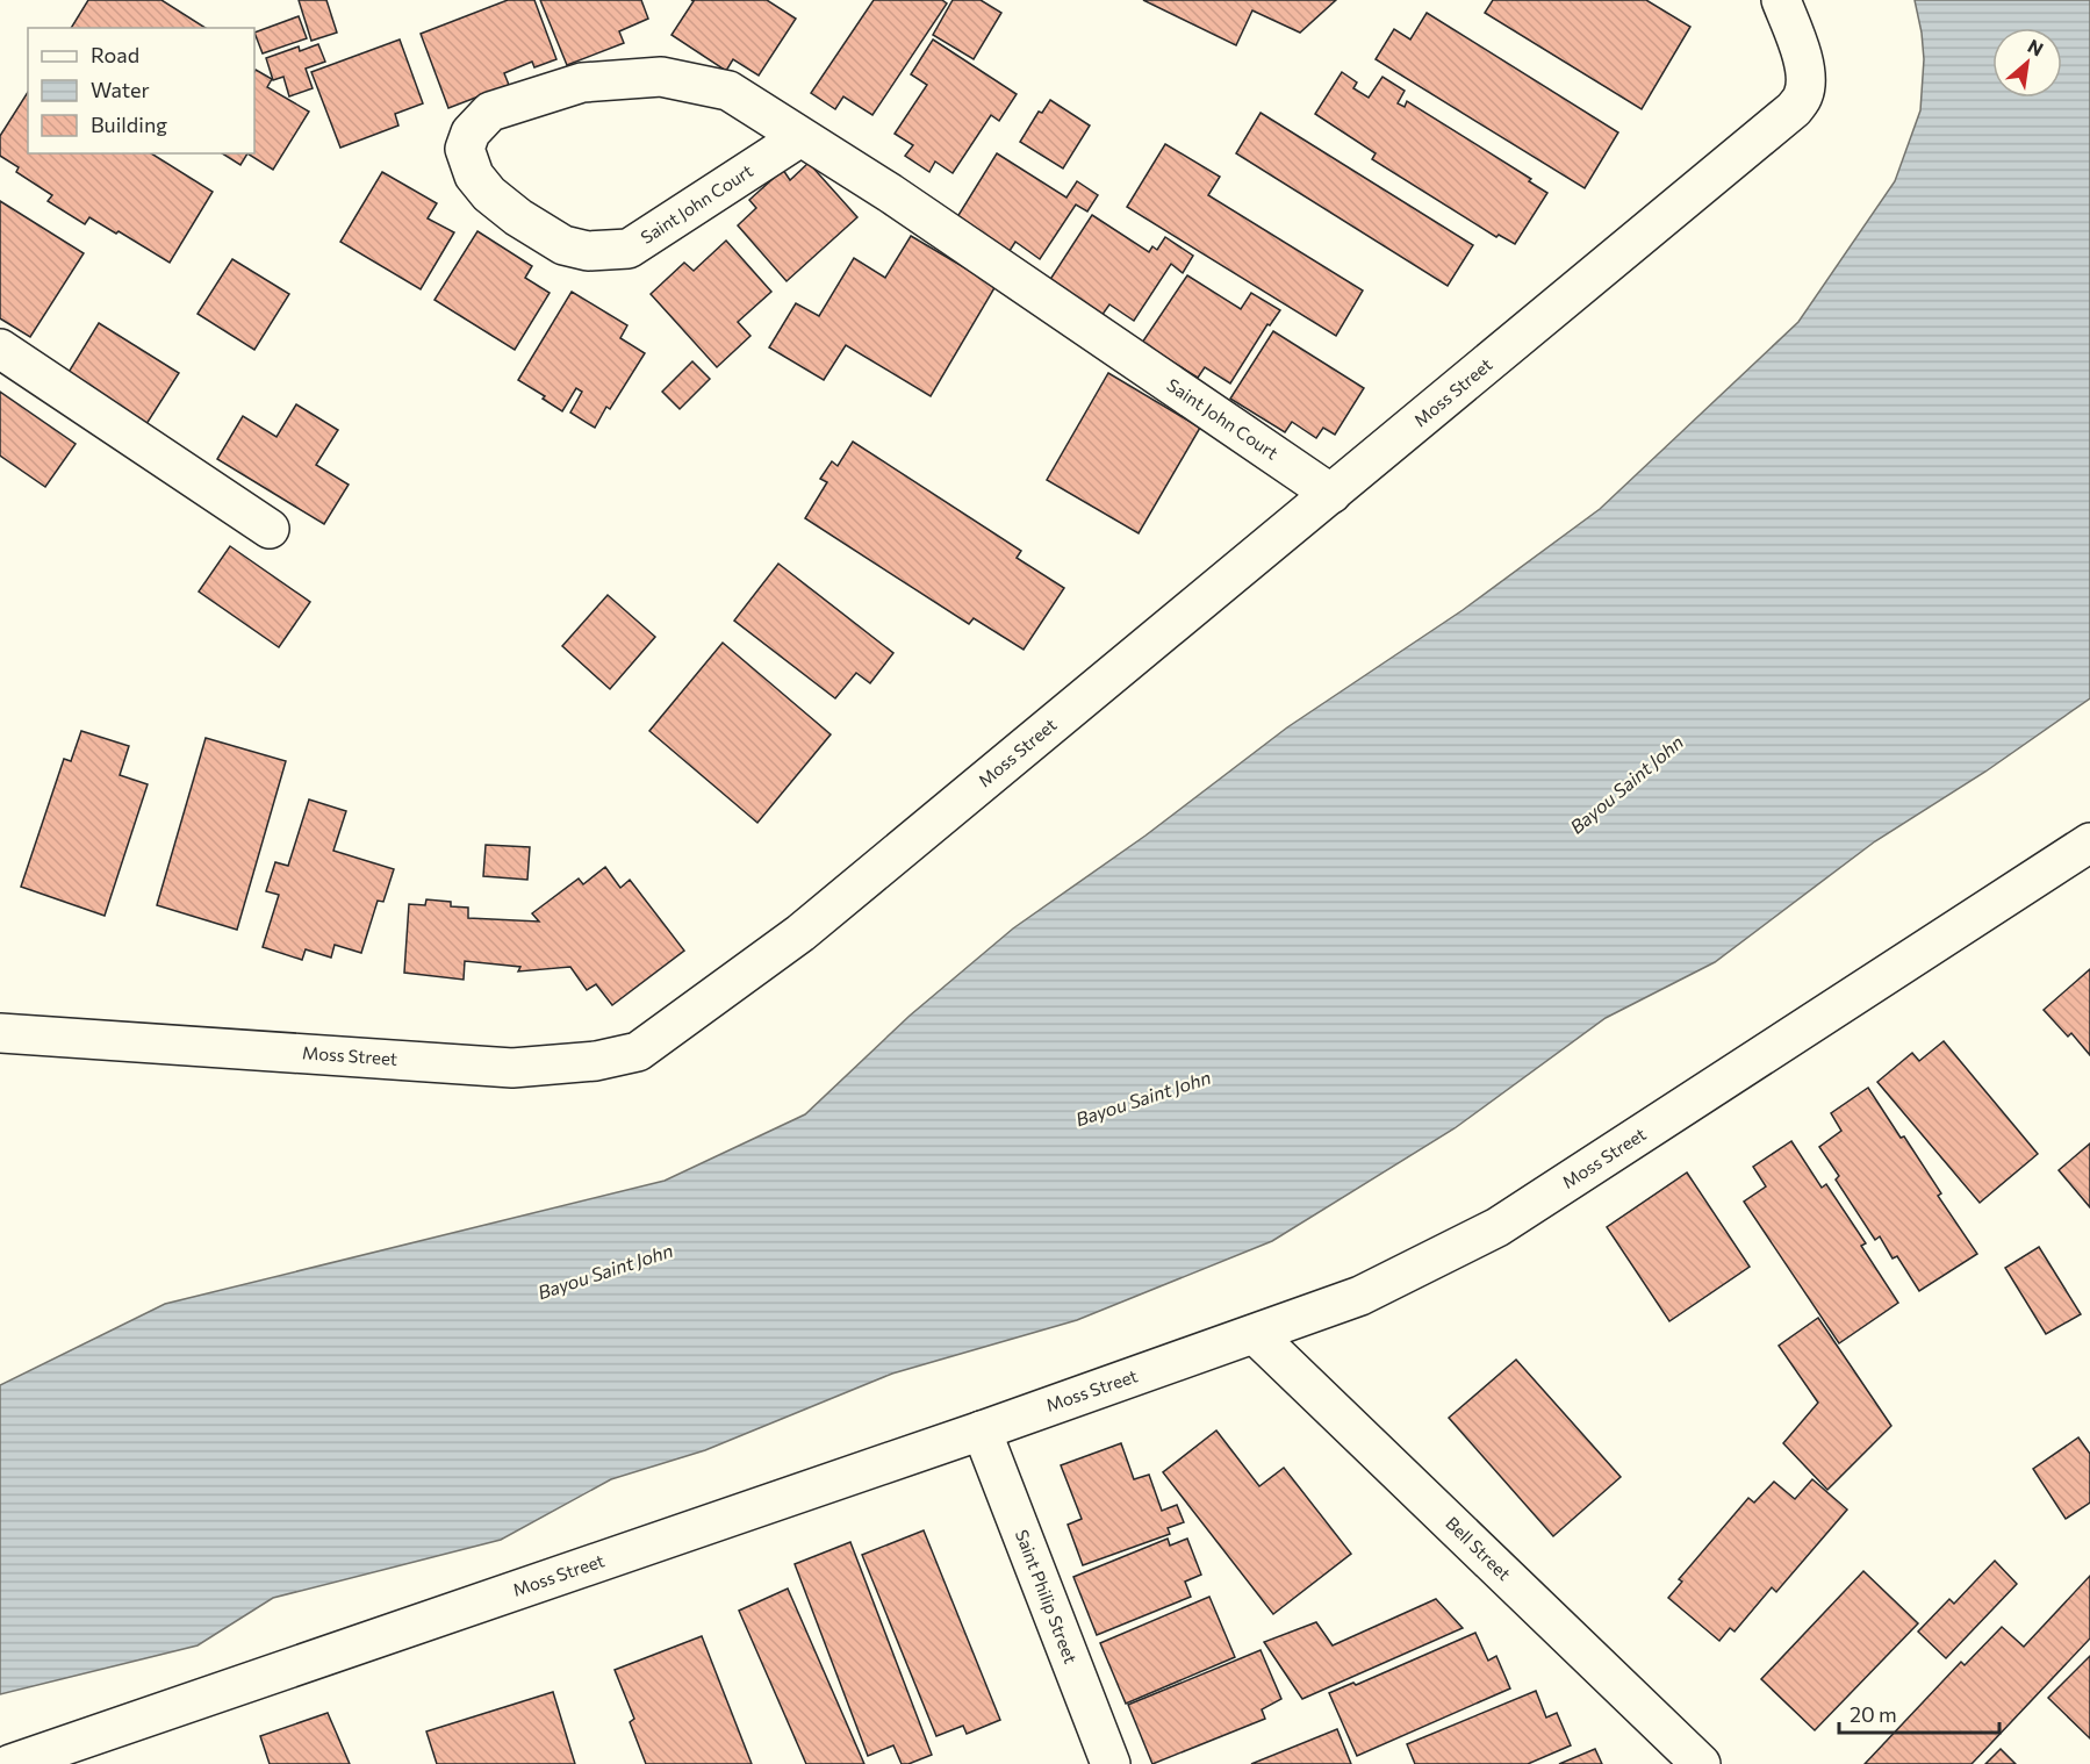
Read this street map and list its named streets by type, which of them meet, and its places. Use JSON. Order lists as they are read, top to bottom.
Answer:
{
  "streets": {
    "street": [
      "Saint John Court",
      "Moss Street",
      "Bell Street",
      "Saint Philip Street"
    ]
  },
  "crossings": [
    ["Saint John Court", "Moss Street"],
    ["Moss Street", "Bell Street"],
    ["Moss Street", "Saint Philip Street"]
  ],
  "water": ["Bayou Saint John"],
  "legend": ["Road", "Water", "Building"],
  "scale_bar": "20 m",
  "north": "top right"
}
